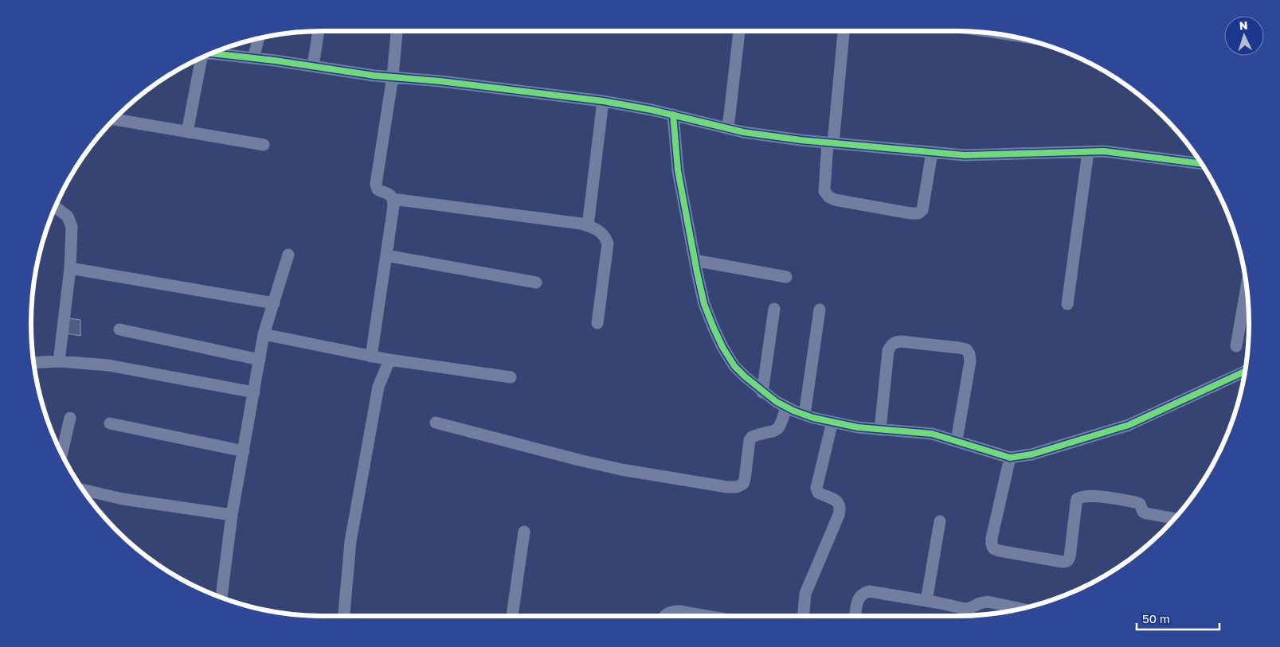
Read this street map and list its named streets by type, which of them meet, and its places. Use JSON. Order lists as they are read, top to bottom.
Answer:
{
  "scale_bar": "50 m",
  "north": "top"
}
